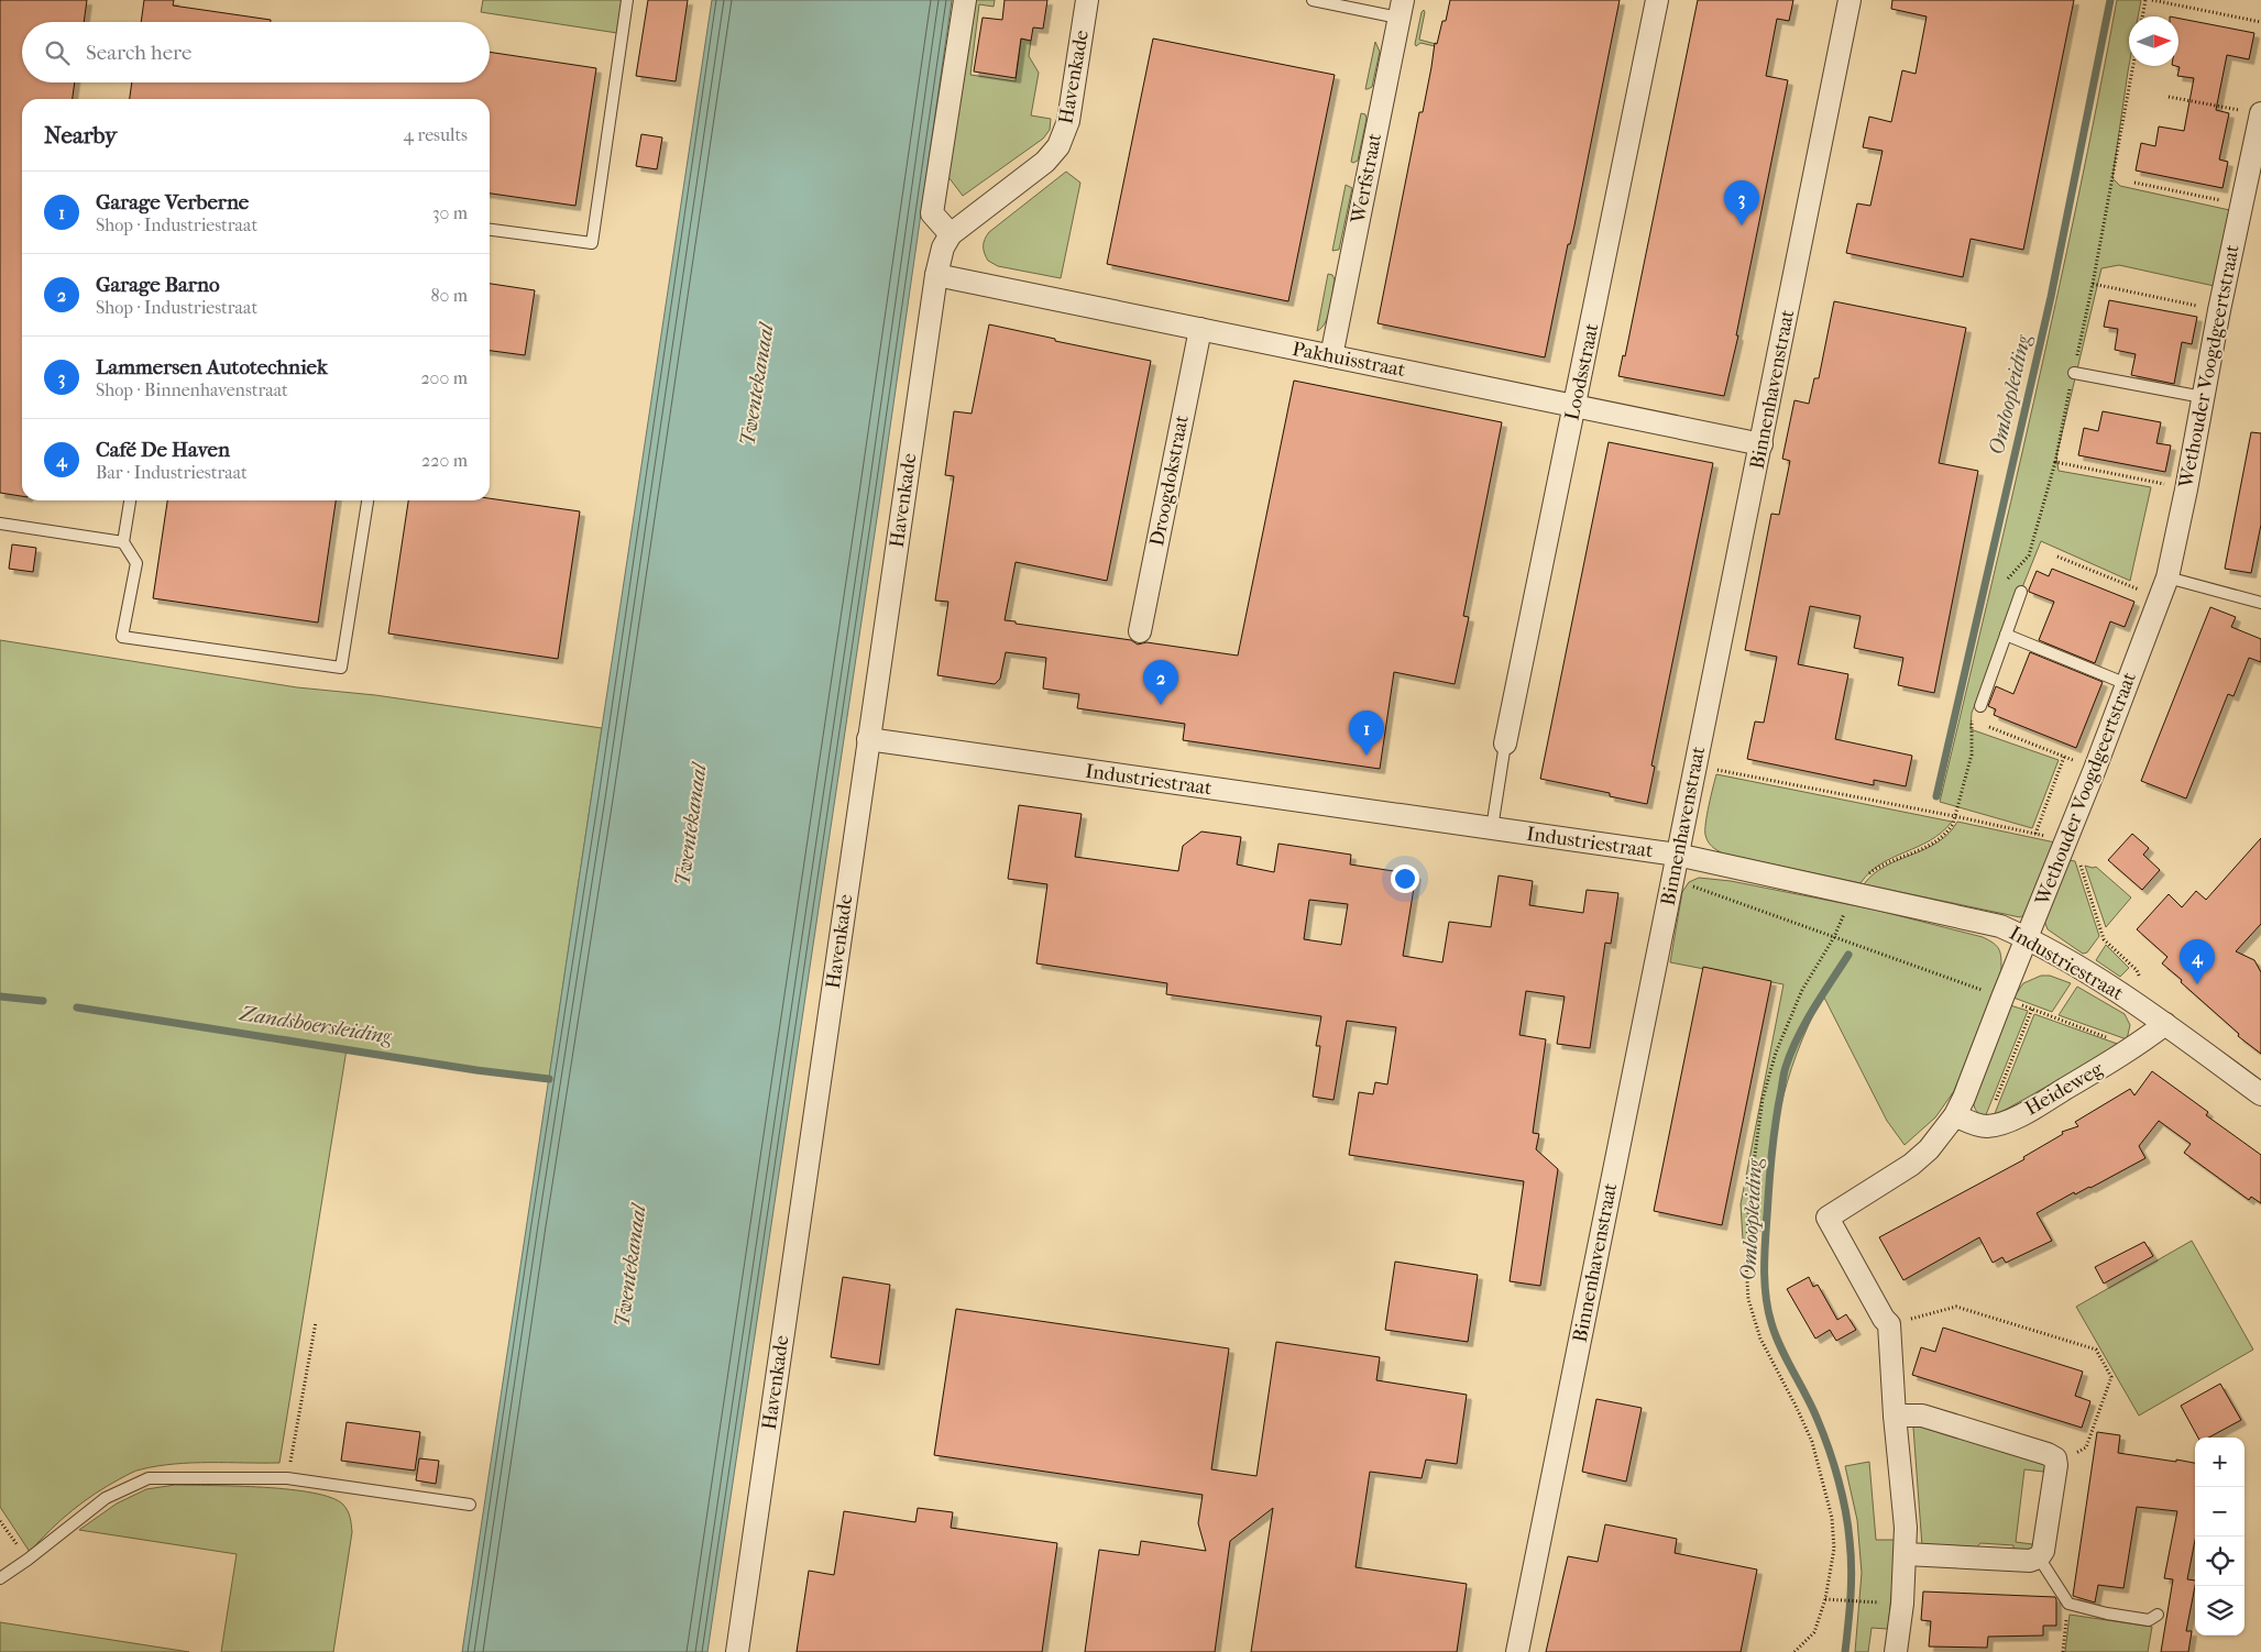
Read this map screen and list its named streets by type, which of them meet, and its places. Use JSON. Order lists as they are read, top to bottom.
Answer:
{
  "streets": {
    "street": [
      "Havenkade",
      "Werfstraat",
      "Pakhuisstraat",
      "Wethouder Voogdgeertstraat",
      "Loodsstraat",
      "Binnenhavenstraat",
      "Droogdokstraat",
      "Industriestraat",
      "Heideweg"
    ]
  },
  "crossings": [
    ["Havenkade", "Pakhuisstraat"],
    ["Havenkade", "Industriestraat"],
    ["Werfstraat", "Pakhuisstraat"],
    ["Pakhuisstraat", "Loodsstraat"],
    ["Pakhuisstraat", "Binnenhavenstraat"],
    ["Pakhuisstraat", "Droogdokstraat"],
    ["Wethouder Voogdgeertstraat", "Industriestraat"],
    ["Binnenhavenstraat", "Industriestraat"],
    ["Industriestraat", "Heideweg"]
  ],
  "water": ["Twentekanaal", "Omloopleiding", "Zandsboersleiding"],
  "north": "right",
  "page": {
    "search": "Search here",
    "heading": ["Nearby", "4 results"],
    "list": [
      {
        "mark": "1",
        "name": "Garage Verberne",
        "note": "Shop · Industriestraat",
        "value": "30 m"
      },
      {
        "mark": "2",
        "name": "Garage Barno",
        "note": "Shop · Industriestraat",
        "value": "80 m"
      },
      {
        "mark": "3",
        "name": "Lammersen Autotechniek",
        "note": "Shop · Binnenhavenstraat",
        "value": "200 m"
      },
      {
        "mark": "4",
        "name": "Café De Haven",
        "note": "Bar · Industriestraat",
        "value": "220 m"
      }
    ],
    "pins": [
      "3",
      "2",
      "1",
      "4"
    ],
    "map_buttons": ["+", "−"]
  }
}
